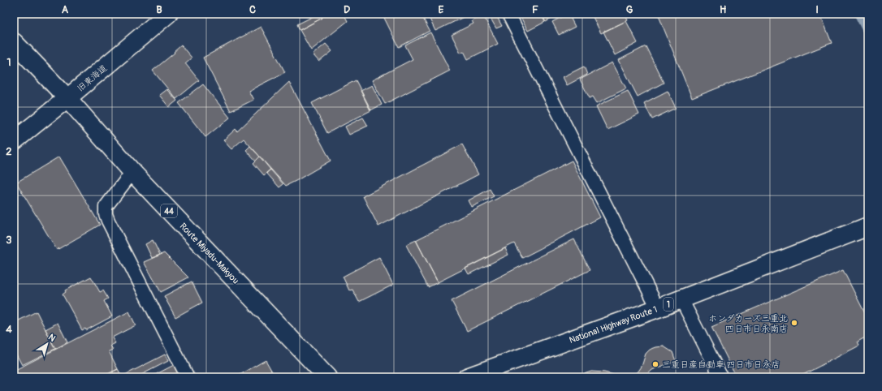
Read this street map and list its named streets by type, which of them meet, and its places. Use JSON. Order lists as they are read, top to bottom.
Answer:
{
  "streets": {
    "main road": [
      "旧東海道",
      "44",
      "Route Miyadu-Makyou",
      "1",
      "National Highway Route 1"
    ]
  },
  "crossings": [
    ["旧東海道", "Route Miyadu-Makyou"]
  ],
  "places": ["ホンダカーズ三重北 四日市日永南店", "三重日産自動車 四日市日永店"],
  "north": "top right",
  "grid": {
    "columns": [
      "A",
      "B",
      "C",
      "D",
      "E",
      "F",
      "G",
      "H",
      "I"
    ],
    "rows": [
      "1",
      "2",
      "3",
      "4"
    ]
  }
}
